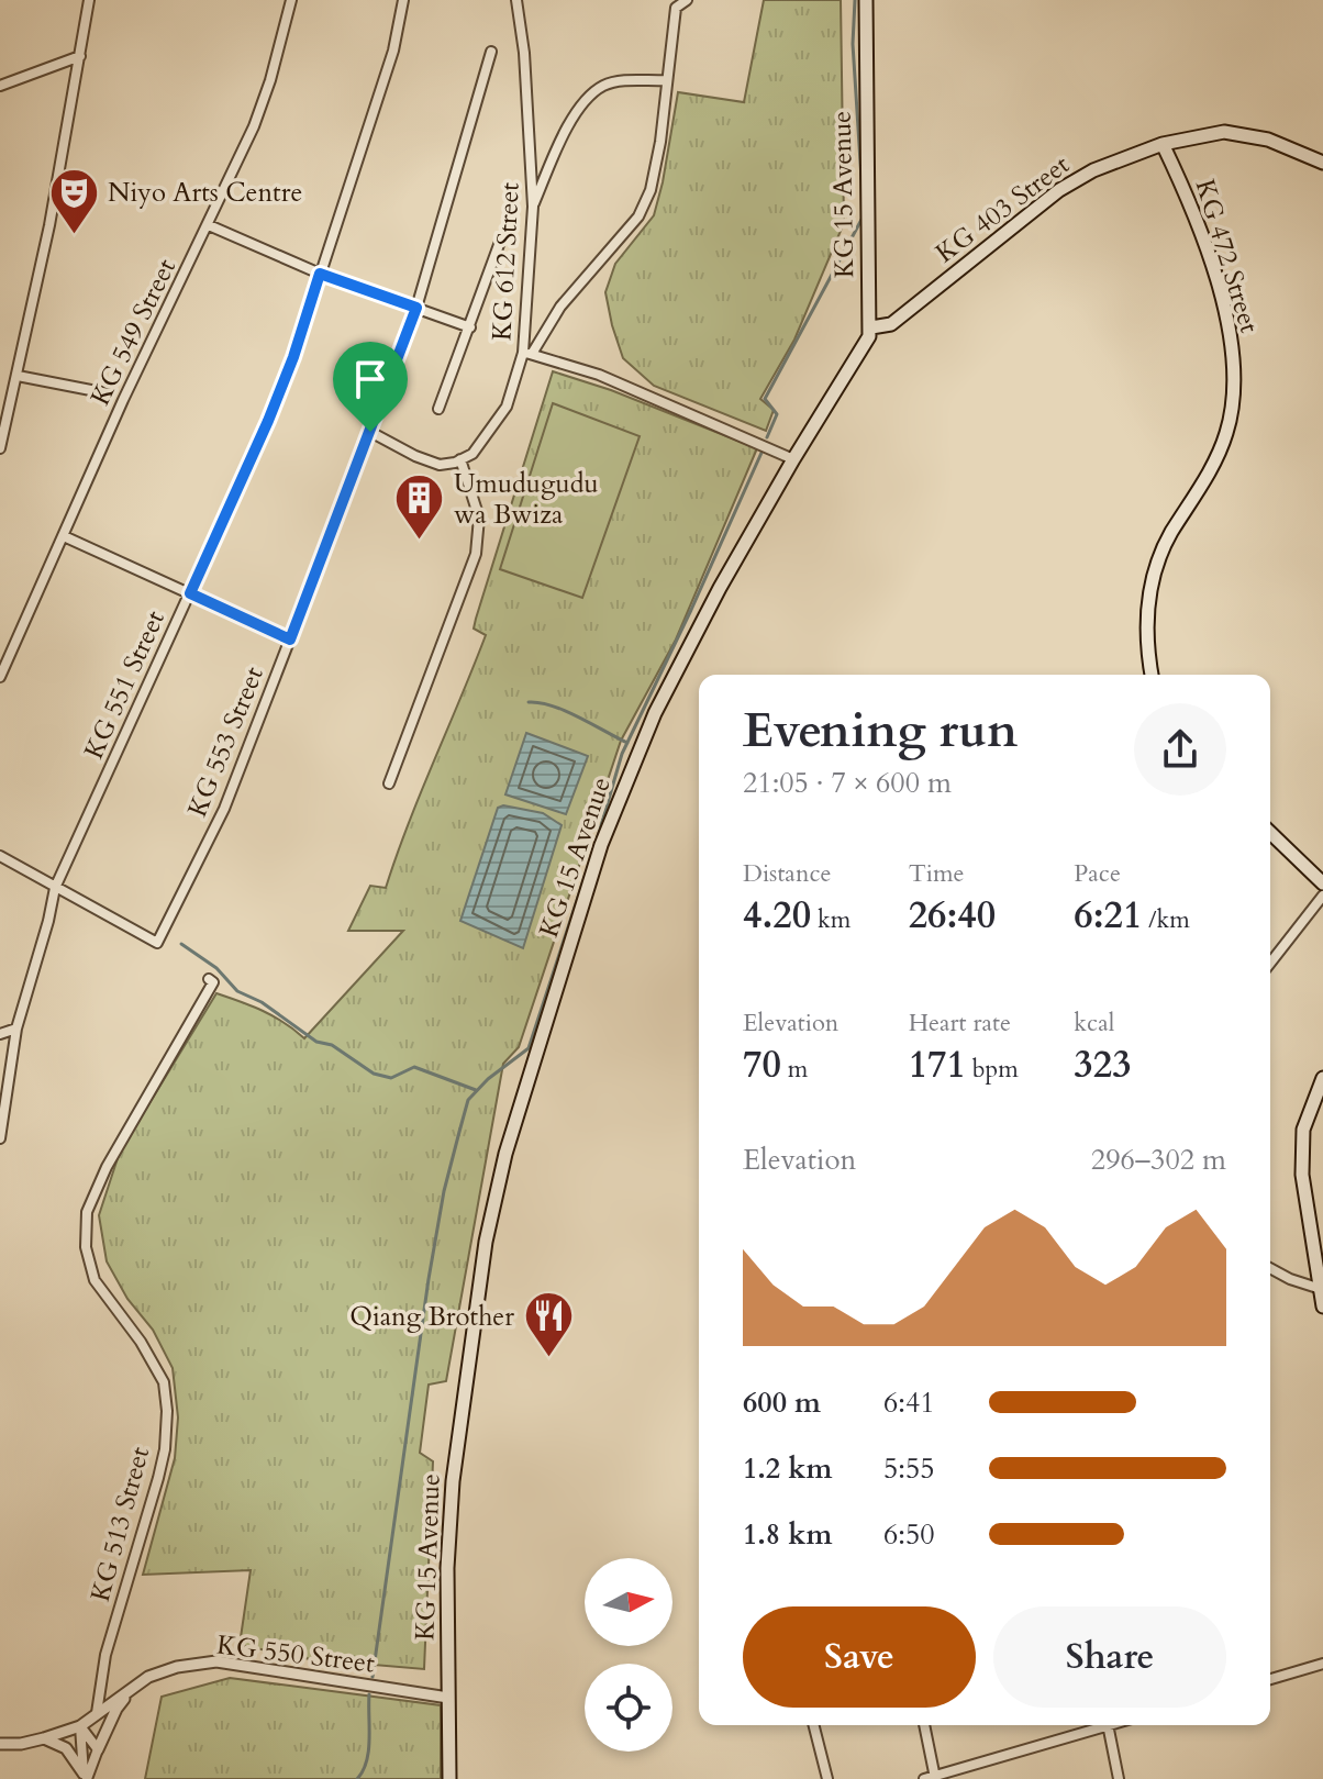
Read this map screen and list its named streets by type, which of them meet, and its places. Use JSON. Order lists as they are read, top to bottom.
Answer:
{
  "streets": {
    "main road": ["KG 15 Avenue", "KG 403 Street", "KG 472 Street"],
    "street": [
      "KG 612 Street",
      "KG 549 Street",
      "KG 551 Street",
      "KG 553 Street",
      "KG 513 Street",
      "KG 550 Street"
    ]
  },
  "crossings": [
    ["KG 15 Avenue", "KG 403 Street"],
    ["KG 15 Avenue", "KG 550 Street"],
    ["KG 403 Street", "KG 472 Street"],
    ["KG 551 Street", "KG 553 Street"],
    ["KG 513 Street", "KG 550 Street"]
  ],
  "places": {
    "theatre": ["Niyo Arts Centre"],
    "building": ["Umudugudu wa Bwiza"],
    "restaurant": ["Qiang Brother"]
  },
  "north": "right",
  "page": {
    "heading": ["Evening run", "21:05 · 7 × 600 m"],
    "stats": [
      ["Distance", "4.20 km"],
      ["Time", "26:40"],
      ["Pace", "6:21 /km"],
      ["Elevation", "70 m"],
      ["Heart rate", "171 bpm"],
      ["kcal", "323"]
    ],
    "chart": ["Elevation", "296–302 m"],
    "list": [
      {
        "name": "600 m",
        "note": "6:41"
      },
      {
        "name": "1.2 km",
        "note": "5:55"
      },
      {
        "name": "1.8 km",
        "note": "6:50"
      }
    ],
    "buttons": ["Save", "Share"]
  }
}
